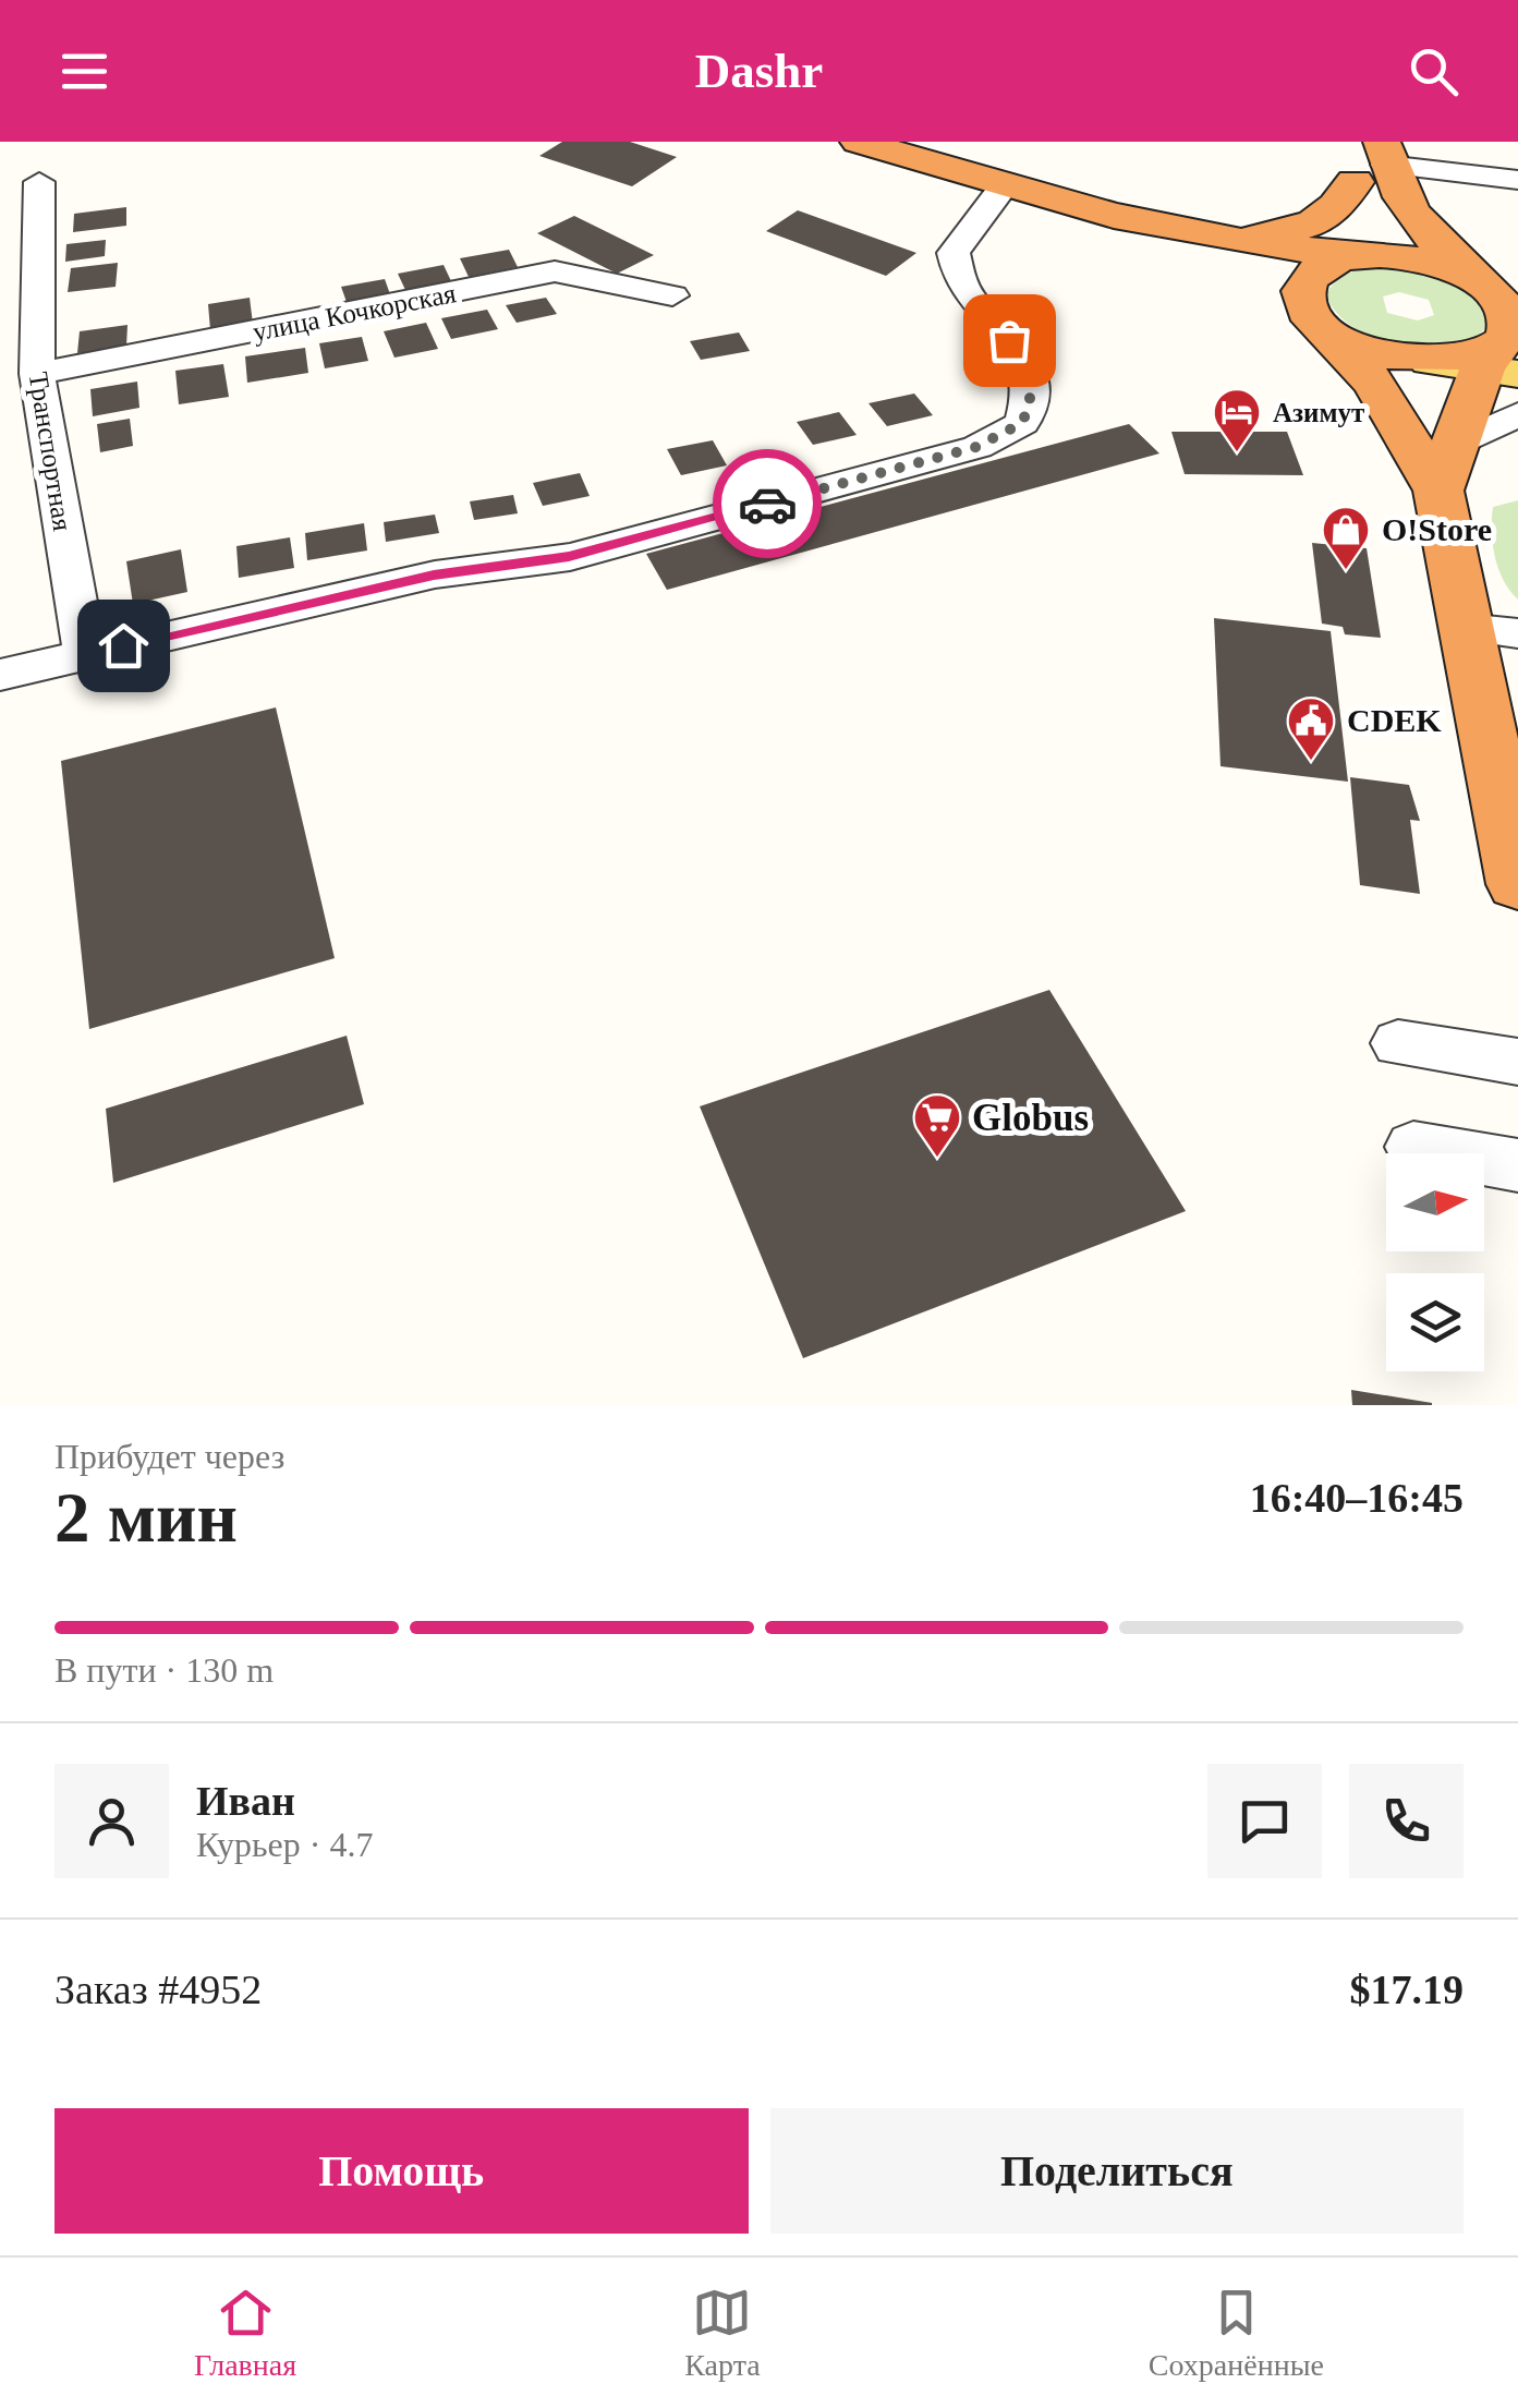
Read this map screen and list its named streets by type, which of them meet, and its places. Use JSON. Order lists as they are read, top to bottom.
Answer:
{
  "streets": {
    "street": ["улица Кочкорская", "Транспортная"]
  },
  "crossings": [
    ["улица Кочкорская", "Транспортная"]
  ],
  "places": {
    "hotel": ["Азимут"],
    "shop": ["O!Store"],
    "public building": ["CDEK"],
    "supermarket": ["Globus"]
  },
  "north": "right",
  "page": {
    "header": "Dashr",
    "heading": ["2 мин", "Прибудет через", "16:40–16:45"],
    "panel": [
      "Иван",
      "Курьер · 4.7",
      "Заказ #4952",
      "$17.19"
    ],
    "bar": "В пути · 130 m",
    "buttons": ["Помощь", "Поделиться"],
    "tabs": ["Главная", "Карта", "Сохранённые"]
  }
}
